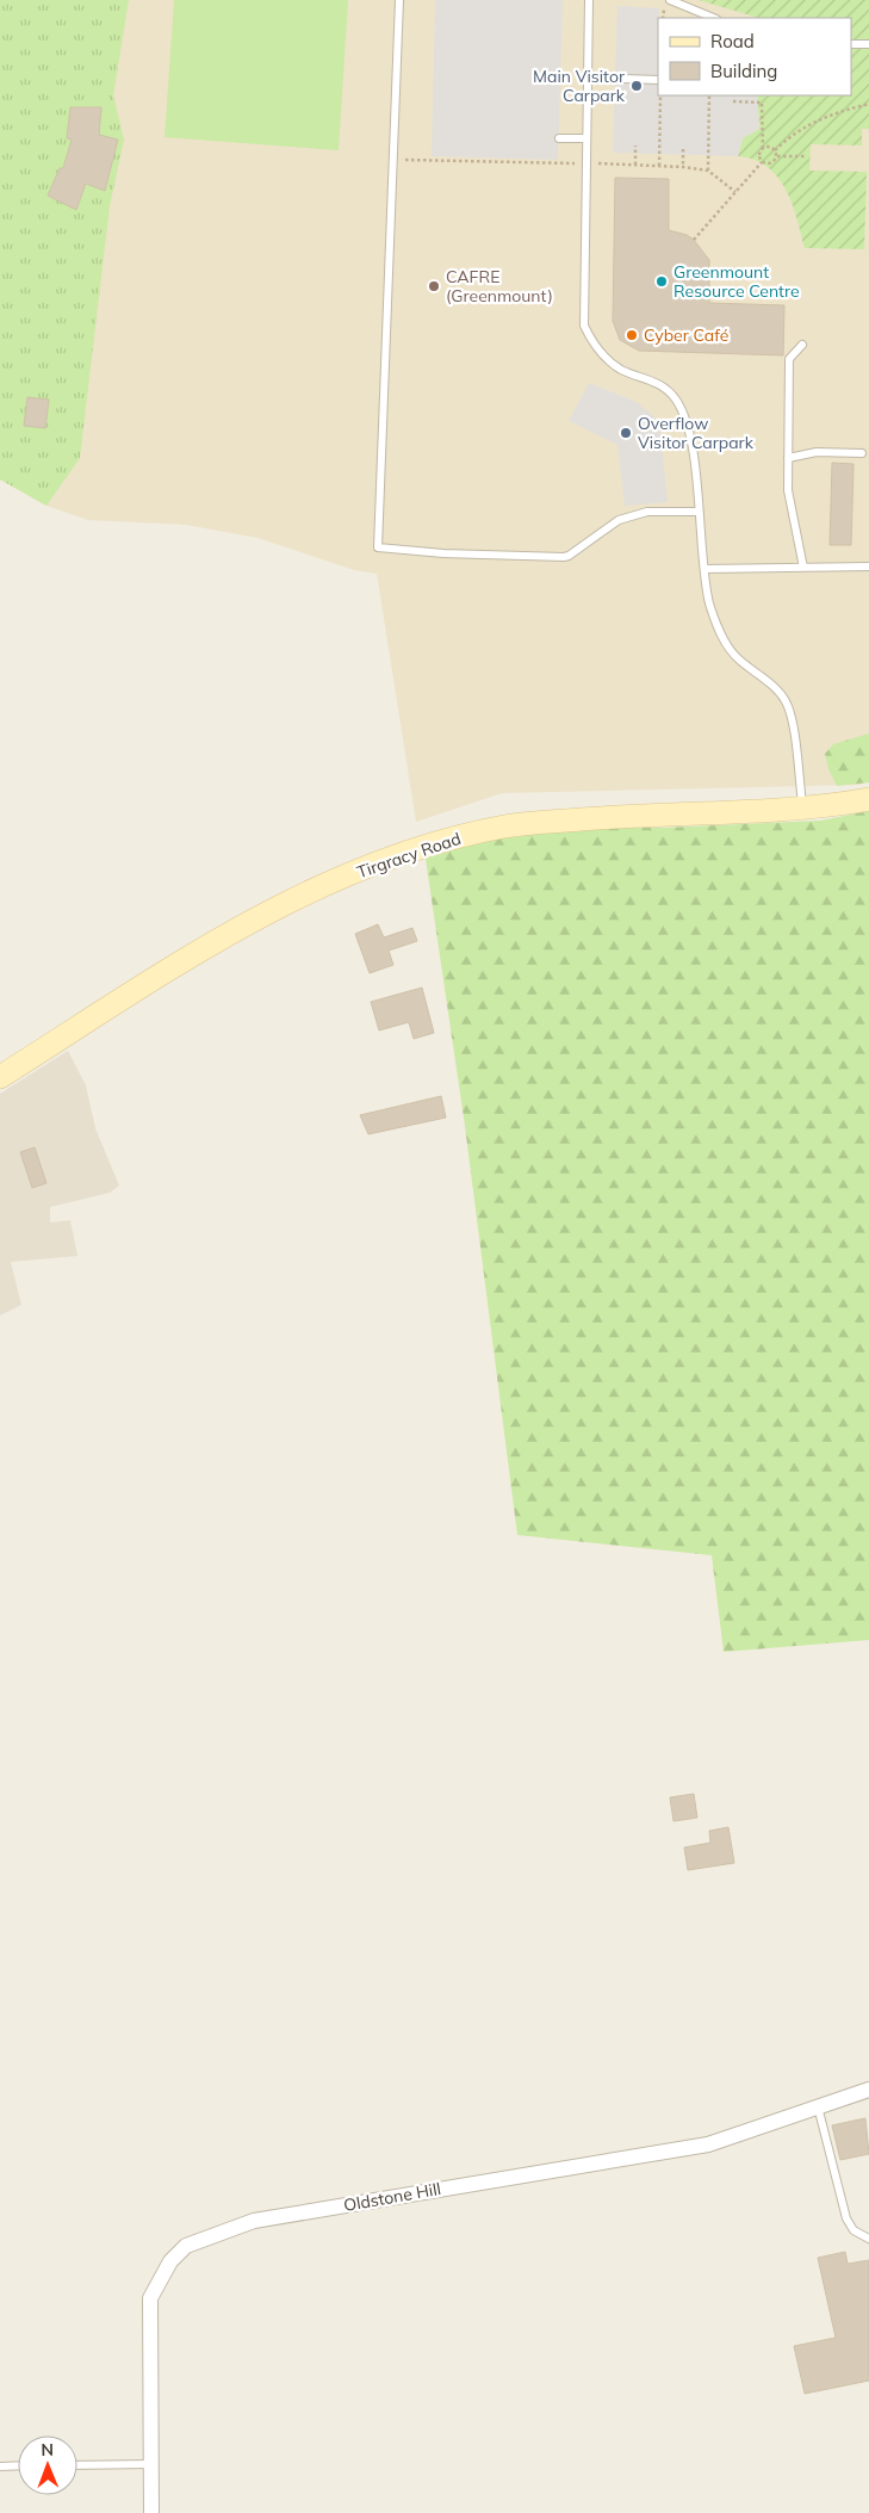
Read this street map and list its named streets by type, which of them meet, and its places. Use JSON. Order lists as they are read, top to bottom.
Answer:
{
  "streets": {
    "street": ["Tirgracy Road", "Oldstone Hill"]
  },
  "places": [
    "Main Visitor Carpark",
    "Greenmount Resource Centre",
    "CAFRE (Greenmount)",
    "Cyber Café",
    "Overflow Visitor Carpark"
  ],
  "legend": ["Road", "Building"],
  "north": "top"
}
